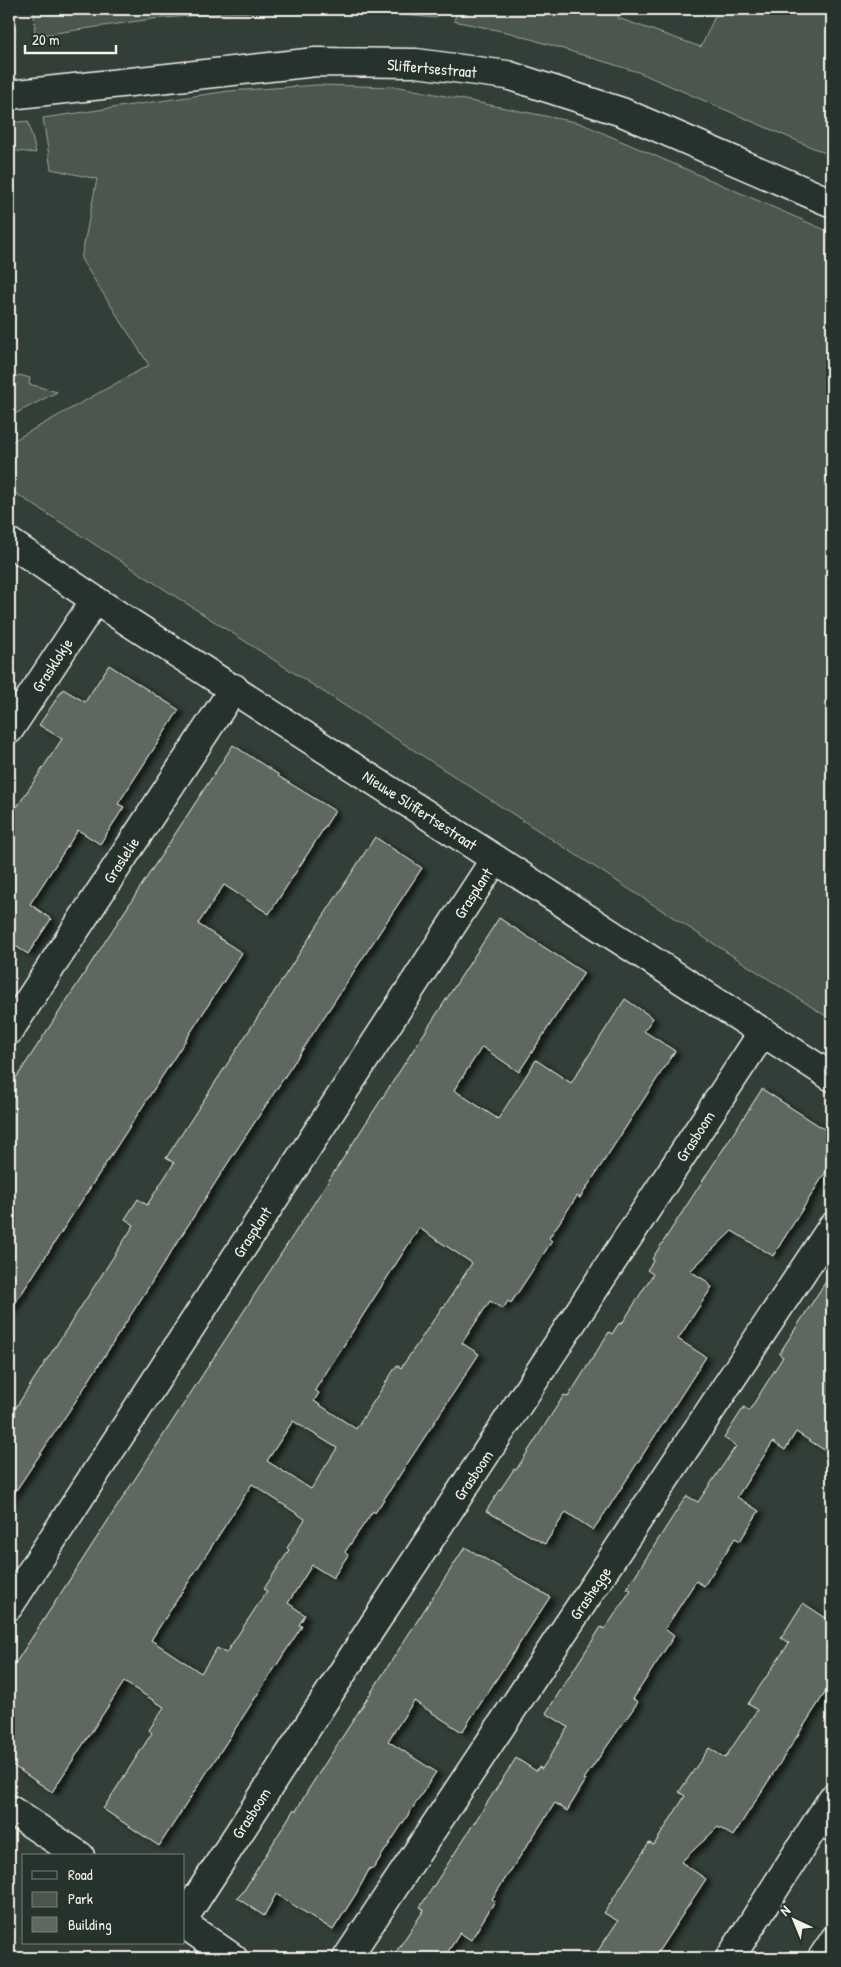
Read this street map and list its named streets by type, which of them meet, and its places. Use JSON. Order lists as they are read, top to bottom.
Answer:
{
  "streets": {
    "street": [
      "Sliffertsestraat",
      "Grasklokje",
      "Nieuwe Sliffertsestraat",
      "Graslelie",
      "Grasplant",
      "Grasboom",
      "Grashegge"
    ]
  },
  "crossings": [
    ["Grasklokje", "Nieuwe Sliffertsestraat"],
    ["Nieuwe Sliffertsestraat", "Graslelie"],
    ["Nieuwe Sliffertsestraat", "Grasplant"],
    ["Nieuwe Sliffertsestraat", "Grasboom"]
  ],
  "legend": ["Road", "Park", "Building"],
  "scale_bar": "20 m",
  "north": "top left"
}
